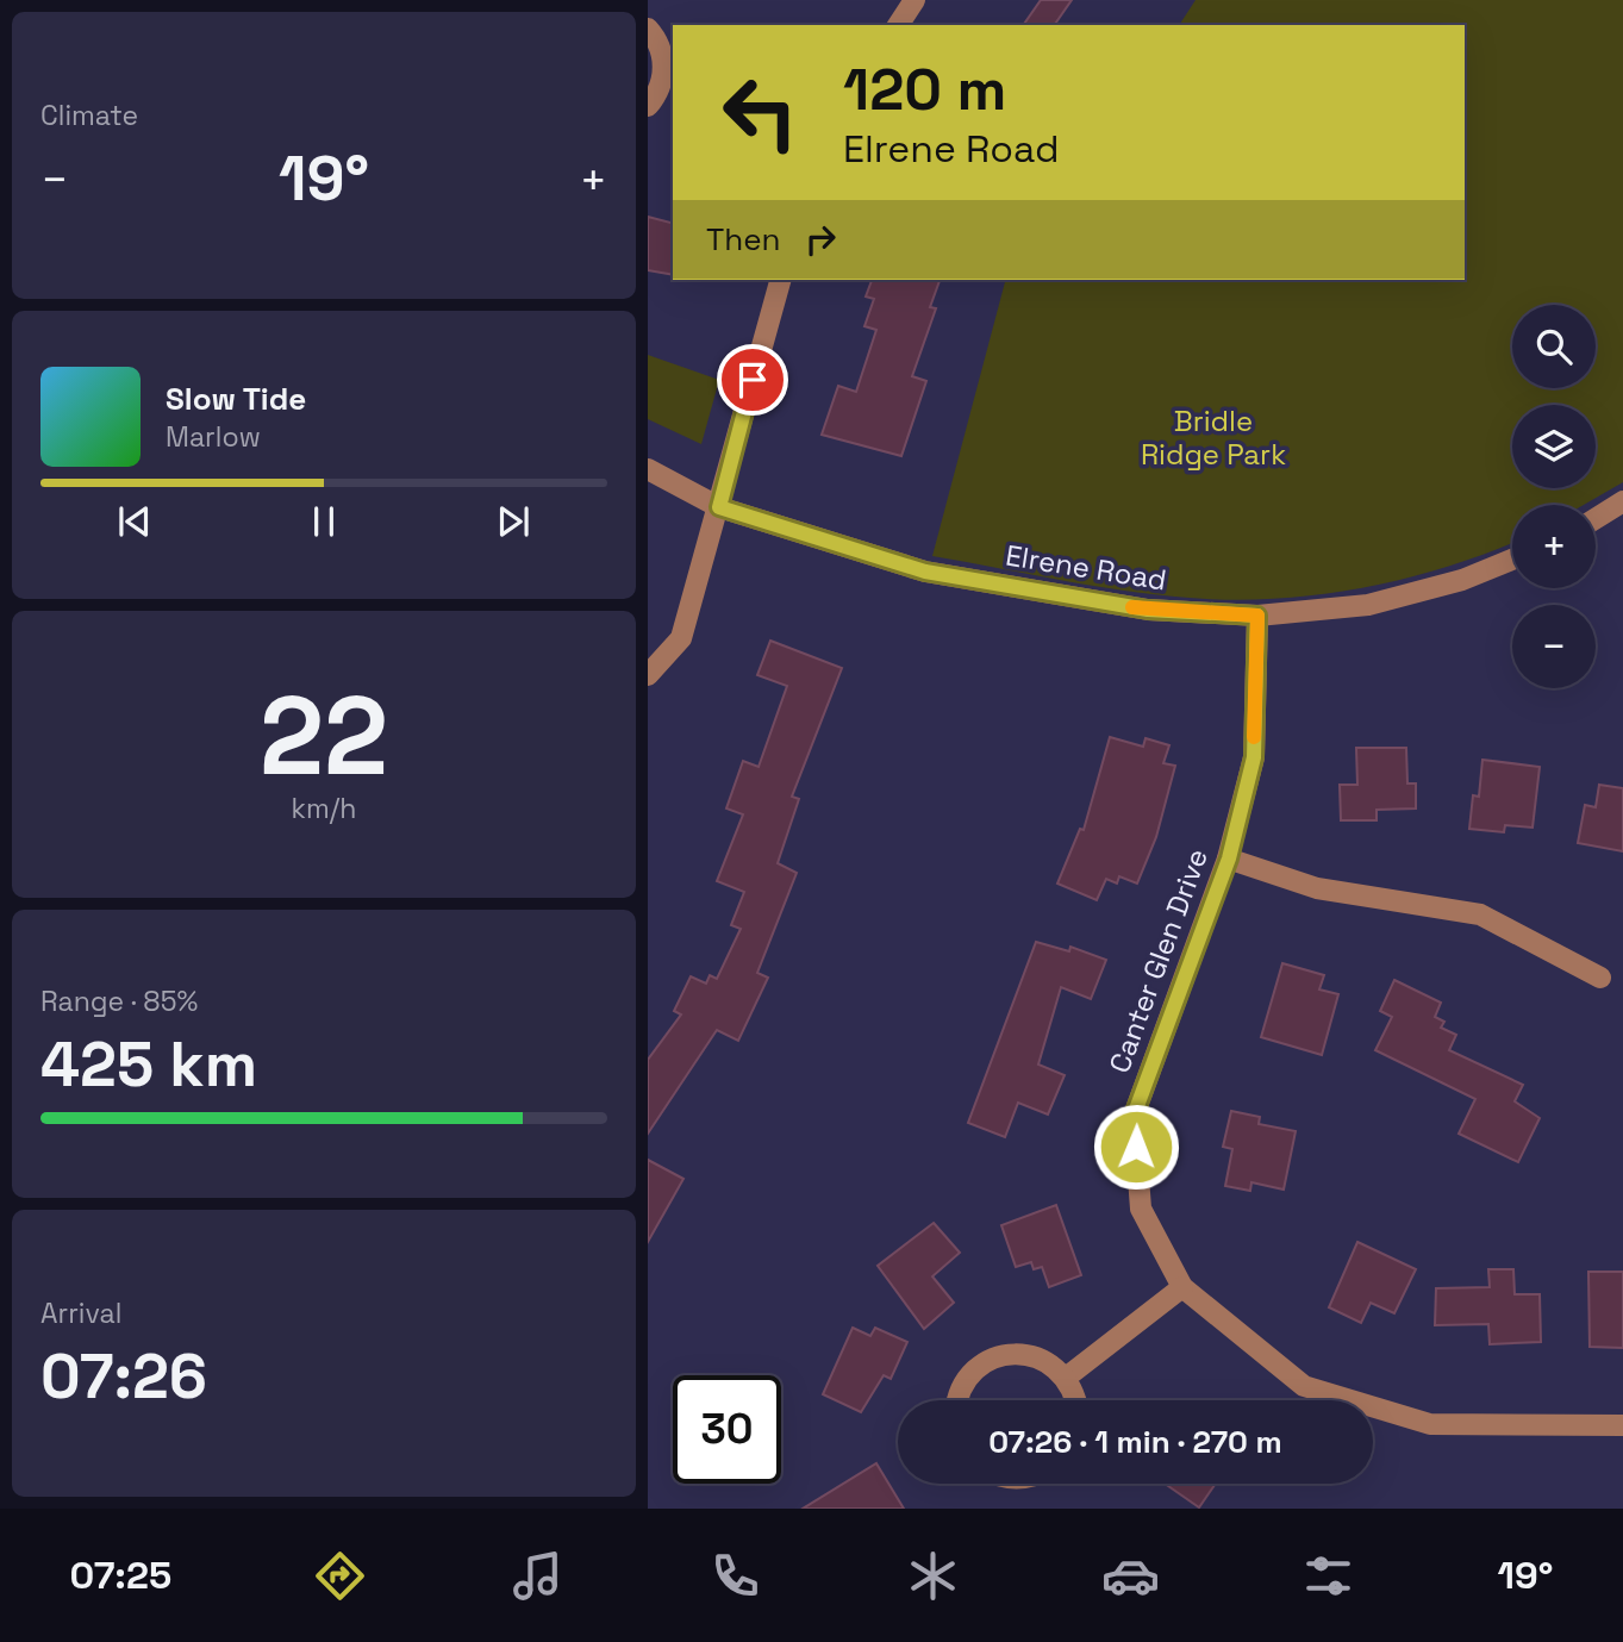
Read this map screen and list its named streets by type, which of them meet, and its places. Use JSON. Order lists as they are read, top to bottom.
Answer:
{
  "streets": {
    "street": ["Elrene Road", "Canter Glen Drive"]
  },
  "crossings": [
    ["Elrene Road", "Canter Glen Drive"]
  ],
  "parks": ["Bridle Ridge Park"],
  "page": {
    "tile": [
      "Climate",
      ["22", "km/h"],
      ["Range · 85%", "425 km"],
      ["Arrival", "07:26"]
    ],
    "turn": ["120 m", "Elrene Road"],
    "heat": ["−", "19°", "+"],
    "then": "Then",
    "map_buttons": ["+", "−"],
    "song": ["Slow Tide", "Marlow"],
    "limit": "30",
    "trip": "07:26 · 1 min · 270 m",
    "tabs": ["07:25", "19°"]
  }
}
